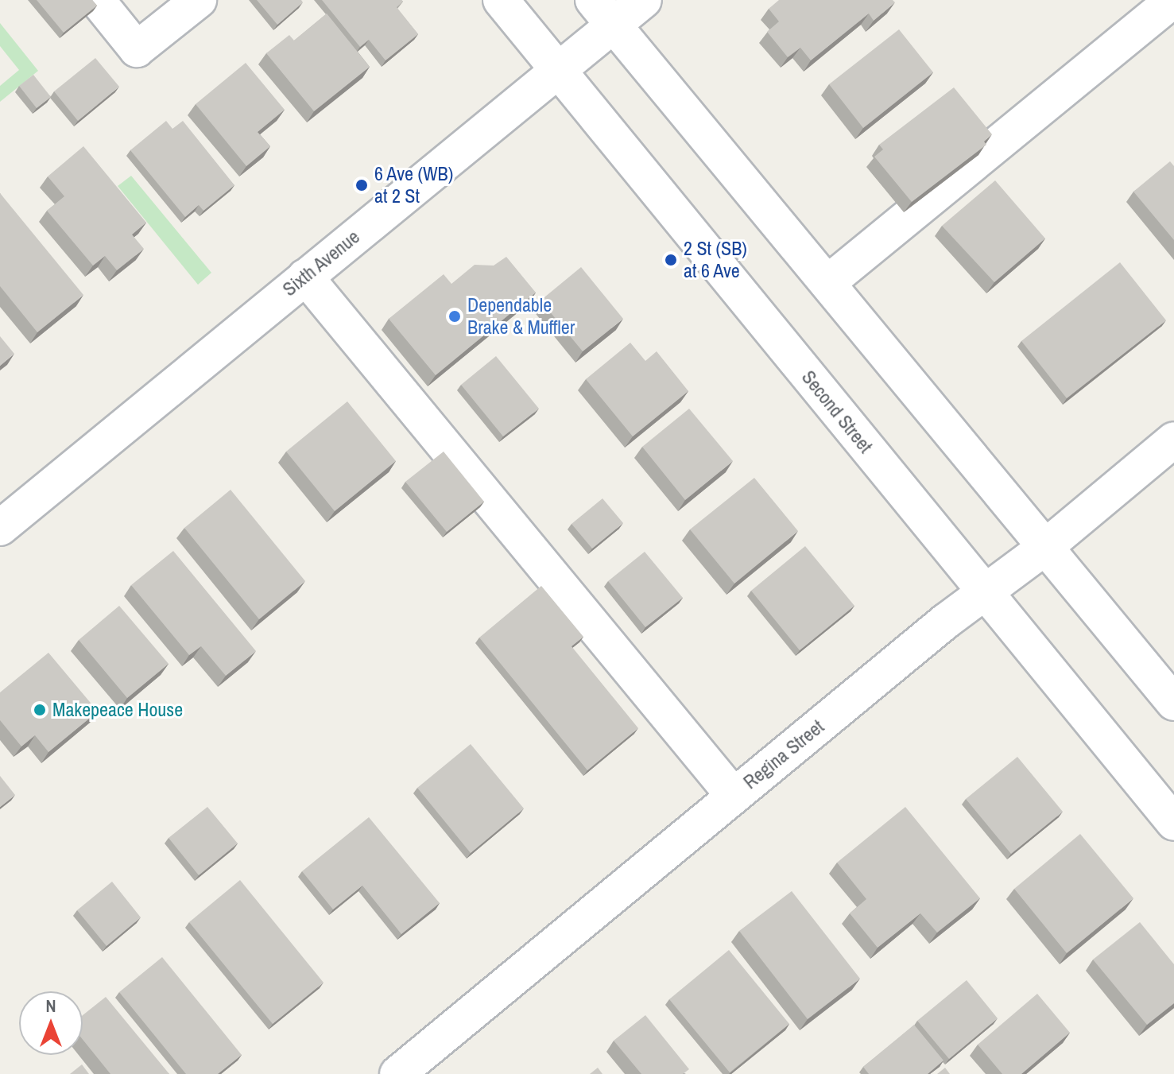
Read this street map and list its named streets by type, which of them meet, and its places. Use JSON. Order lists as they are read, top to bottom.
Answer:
{
  "streets": {
    "street": ["Sixth Avenue", "Second Street", "Regina Street"]
  },
  "crossings": [
    ["Sixth Avenue", "Second Street"],
    ["Second Street", "Regina Street"]
  ],
  "places": [
    "6 Ave (WB) at 2 St",
    "2 St (SB) at 6 Ave",
    "Dependable Brake & Muffler",
    "Makepeace House"
  ],
  "north": "top"
}
